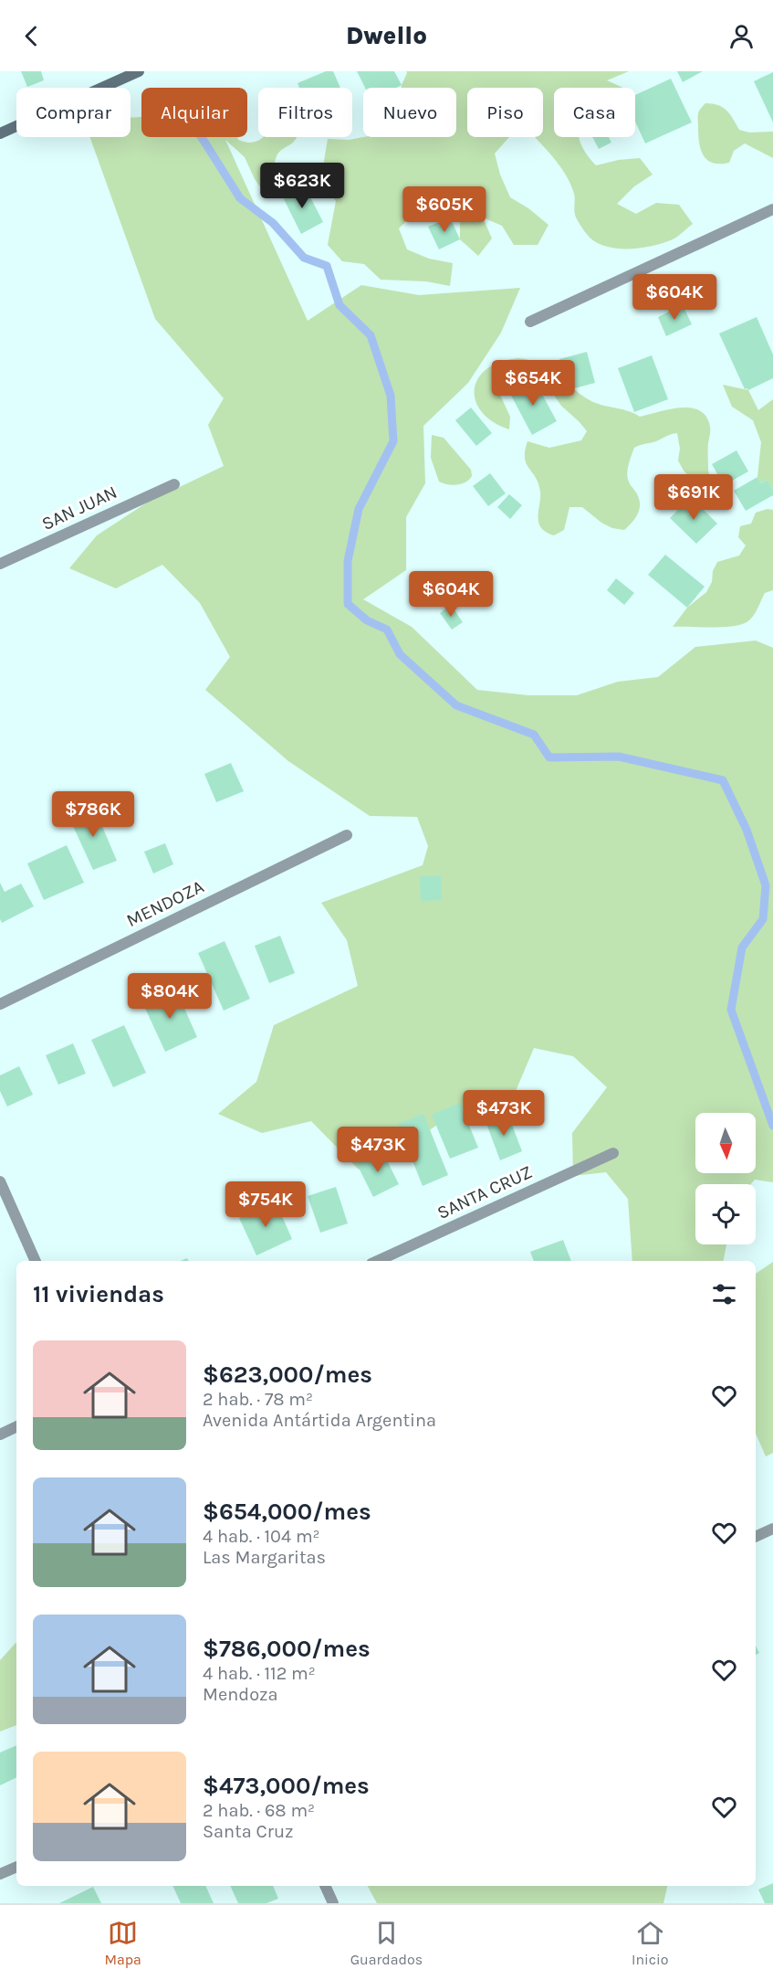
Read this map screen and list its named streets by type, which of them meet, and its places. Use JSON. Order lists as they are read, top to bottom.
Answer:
{
  "streets": {
    "street": ["SAN JUAN", "MENDOZA", "SANTA CRUZ"]
  },
  "north": "bottom",
  "page": {
    "header": "Dwello",
    "chip": [
      "Comprar",
      "Alquilar",
      "Filtros",
      "Nuevo",
      "Piso",
      "Casa"
    ],
    "price": [
      "$623K",
      "$605K",
      "$604K",
      "$654K",
      "$691K",
      "$604K",
      "$786K",
      "$804K",
      "$473K",
      "$473K",
      "$754K"
    ],
    "heading": "11 viviendas",
    "list": [
      {
        "name": "$623,000/mes",
        "note": "2 hab. · 78 m² · Avenida Antártida Argentina"
      },
      {
        "name": "$654,000/mes",
        "note": "4 hab. · 104 m² · Las Margaritas"
      },
      {
        "name": "$786,000/mes",
        "note": "4 hab. · 112 m² · Mendoza"
      },
      {
        "name": "$473,000/mes",
        "note": "2 hab. · 68 m² · Santa Cruz"
      }
    ],
    "tabs": ["Mapa", "Guardados", "Inicio"]
  }
}
